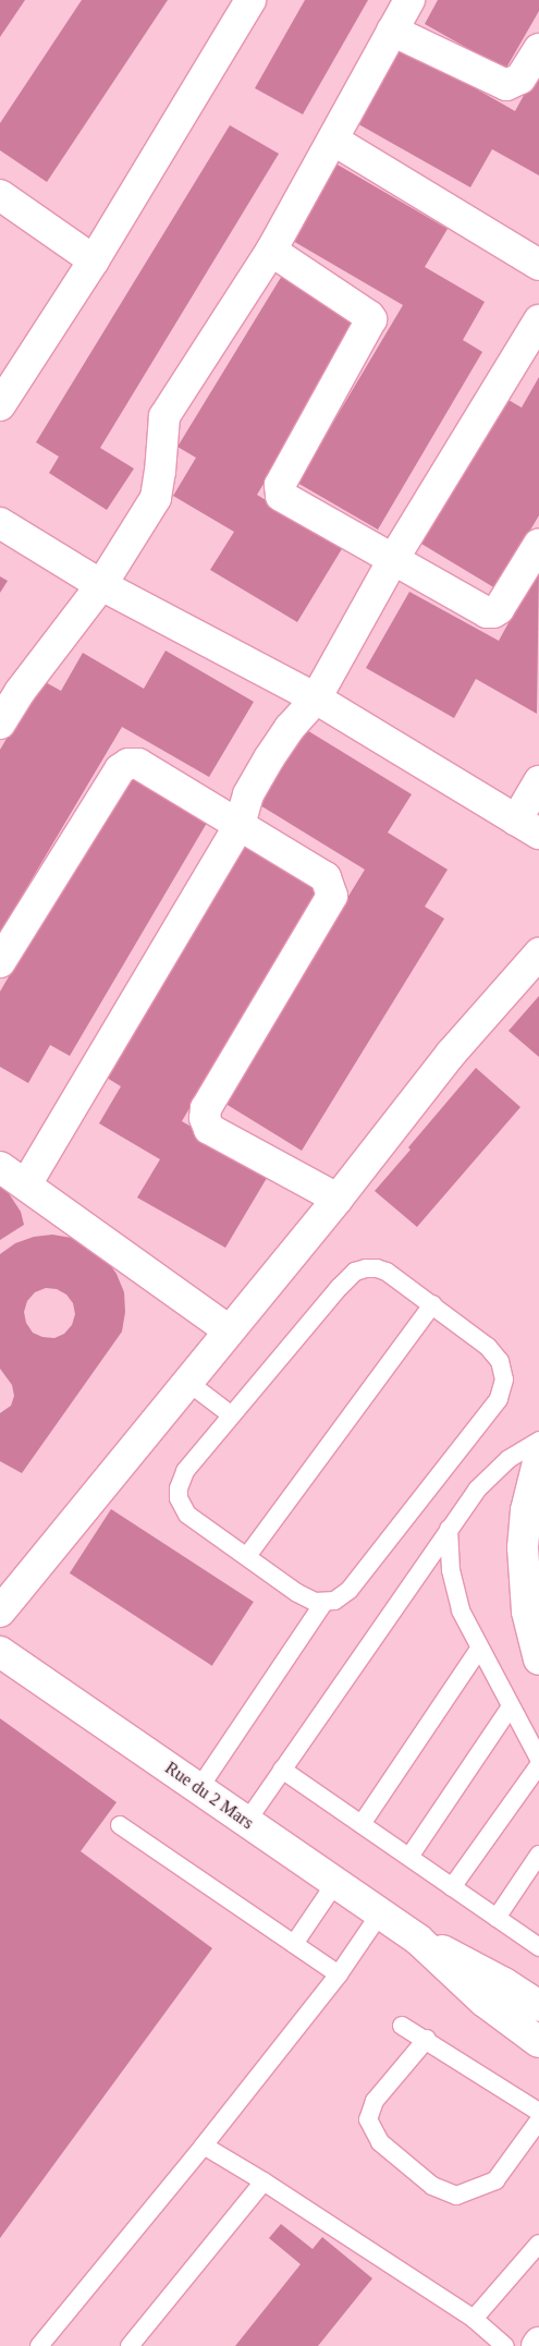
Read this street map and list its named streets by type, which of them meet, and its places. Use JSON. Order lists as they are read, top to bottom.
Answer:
{
  "streets": {
    "street": ["Rue du 2 Mars"]
  }
}
